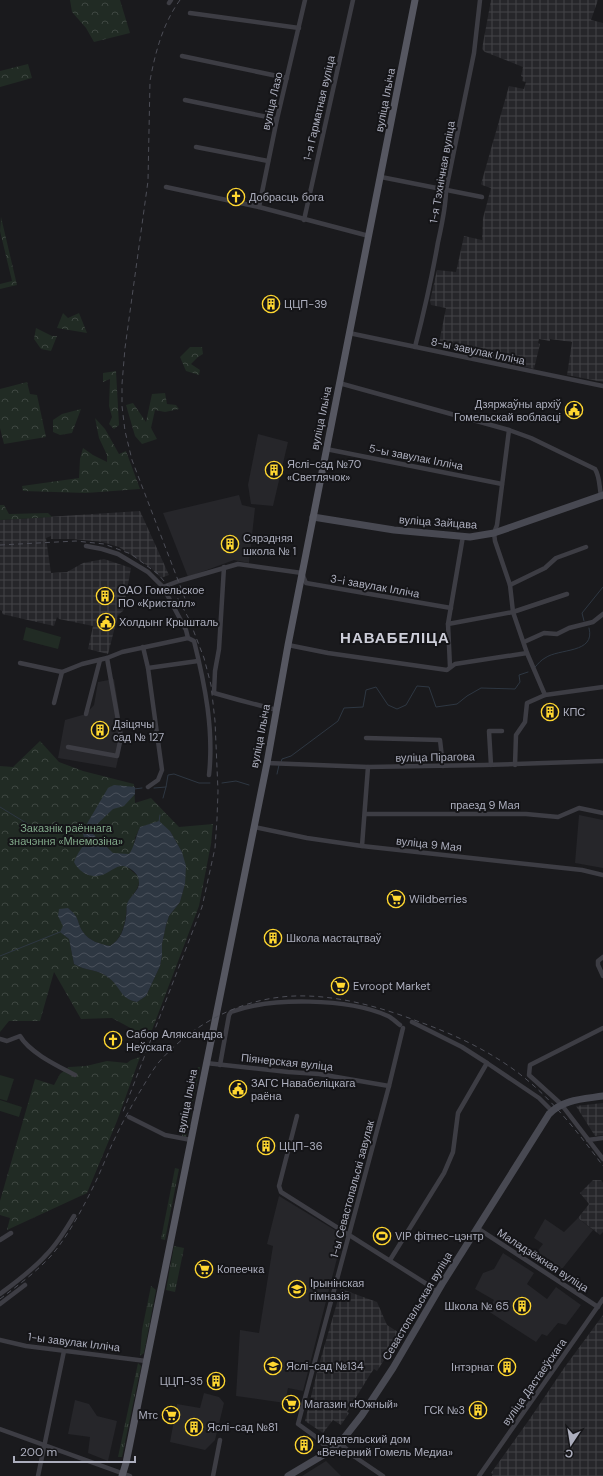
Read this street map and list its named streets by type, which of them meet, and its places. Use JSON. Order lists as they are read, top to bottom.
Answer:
{
  "streets": {
    "main road": ["вуліца Ільіча"],
    "street": [
      "вуліца Лазо",
      "1-я Гарматная вуліца",
      "1-я Тэхнічная вуліца",
      "8-ы завулак Ілліча",
      "5-ы завулак Ілліча",
      "вуліца Зайцава",
      "3-і завулак Ілліча",
      "вуліца Пірагова",
      "праезд 9 Мая",
      "вуліца 9 Мая",
      "Піянерская вуліца",
      "1-ы Севастопальскі завулак",
      "Маладзёжная вуліца",
      "Севастопальская вуліца",
      "1-ы завулак Ілліча",
      "вуліца Дастаеўскага"
    ]
  },
  "crossings": [
    ["вуліца Ільіча", "8-ы завулак Ілліча"],
    ["вуліца Ільіча", "5-ы завулак Ілліча"],
    ["вуліца Ільіча", "вуліца Зайцава"],
    ["вуліца Ільіча", "3-і завулак Ілліча"],
    ["вуліца Ільіча", "вуліца Пірагова"],
    ["вуліца Ільіча", "вуліца 9 Мая"],
    ["вуліца Ільіча", "Піянерская вуліца"],
    ["вуліца Ільіча", "1-ы завулак Ілліча"],
    ["1-я Тэхнічная вуліца", "8-ы завулак Ілліча"],
    ["Піянерская вуліца", "1-ы Севастопальскі завулак"],
    ["1-ы Севастопальскі завулак", "Севастопальская вуліца"],
    ["Маладзёжная вуліца", "Севастопальская вуліца"],
    ["Маладзёжная вуліца", "вуліца Дастаеўскага"]
  ],
  "districts": ["НАВАБЕЛІЦА"],
  "parks": ["Заказнік раённага значэння «Мнемозіна»"],
  "places": {
    "church": ["Добрасць бога", "Сабор Аляксандра Неўскага"],
    "building": [
      "ЦЦП-39",
      "Яслі-сад №70 «Светлячок»",
      "Сярэдняя школа № 1",
      "ОАО Гомельское ПО «Кристалл»",
      "КПС",
      "Дзіцячы сад № 127",
      "Школа мастацтваў",
      "ЦЦП-36",
      "Школа № 65",
      "Інтэрнат",
      "ЦЦП-35",
      "ГСК №3",
      "Яслі-сад №81",
      "Издательский дом «Вечерний Гомель Медиа»"
    ],
    "public building": ["Дзяржаўны архіў Гомельскай вобласці", "Холдынг Крышталь", "ЗАГС Навабеліцкага раёна"],
    "supermarket": [
      "Wildberries",
      "Evroopt Market",
      "Копеечка",
      "Магазин «Южный»",
      "Мтс"
    ],
    "sports": ["VIP фітнес-цэнтр"],
    "school or university": ["Ірынінская гімназія", "Яслі-сад №134"]
  },
  "scale_bar": "200 m",
  "north": "bottom"
}
